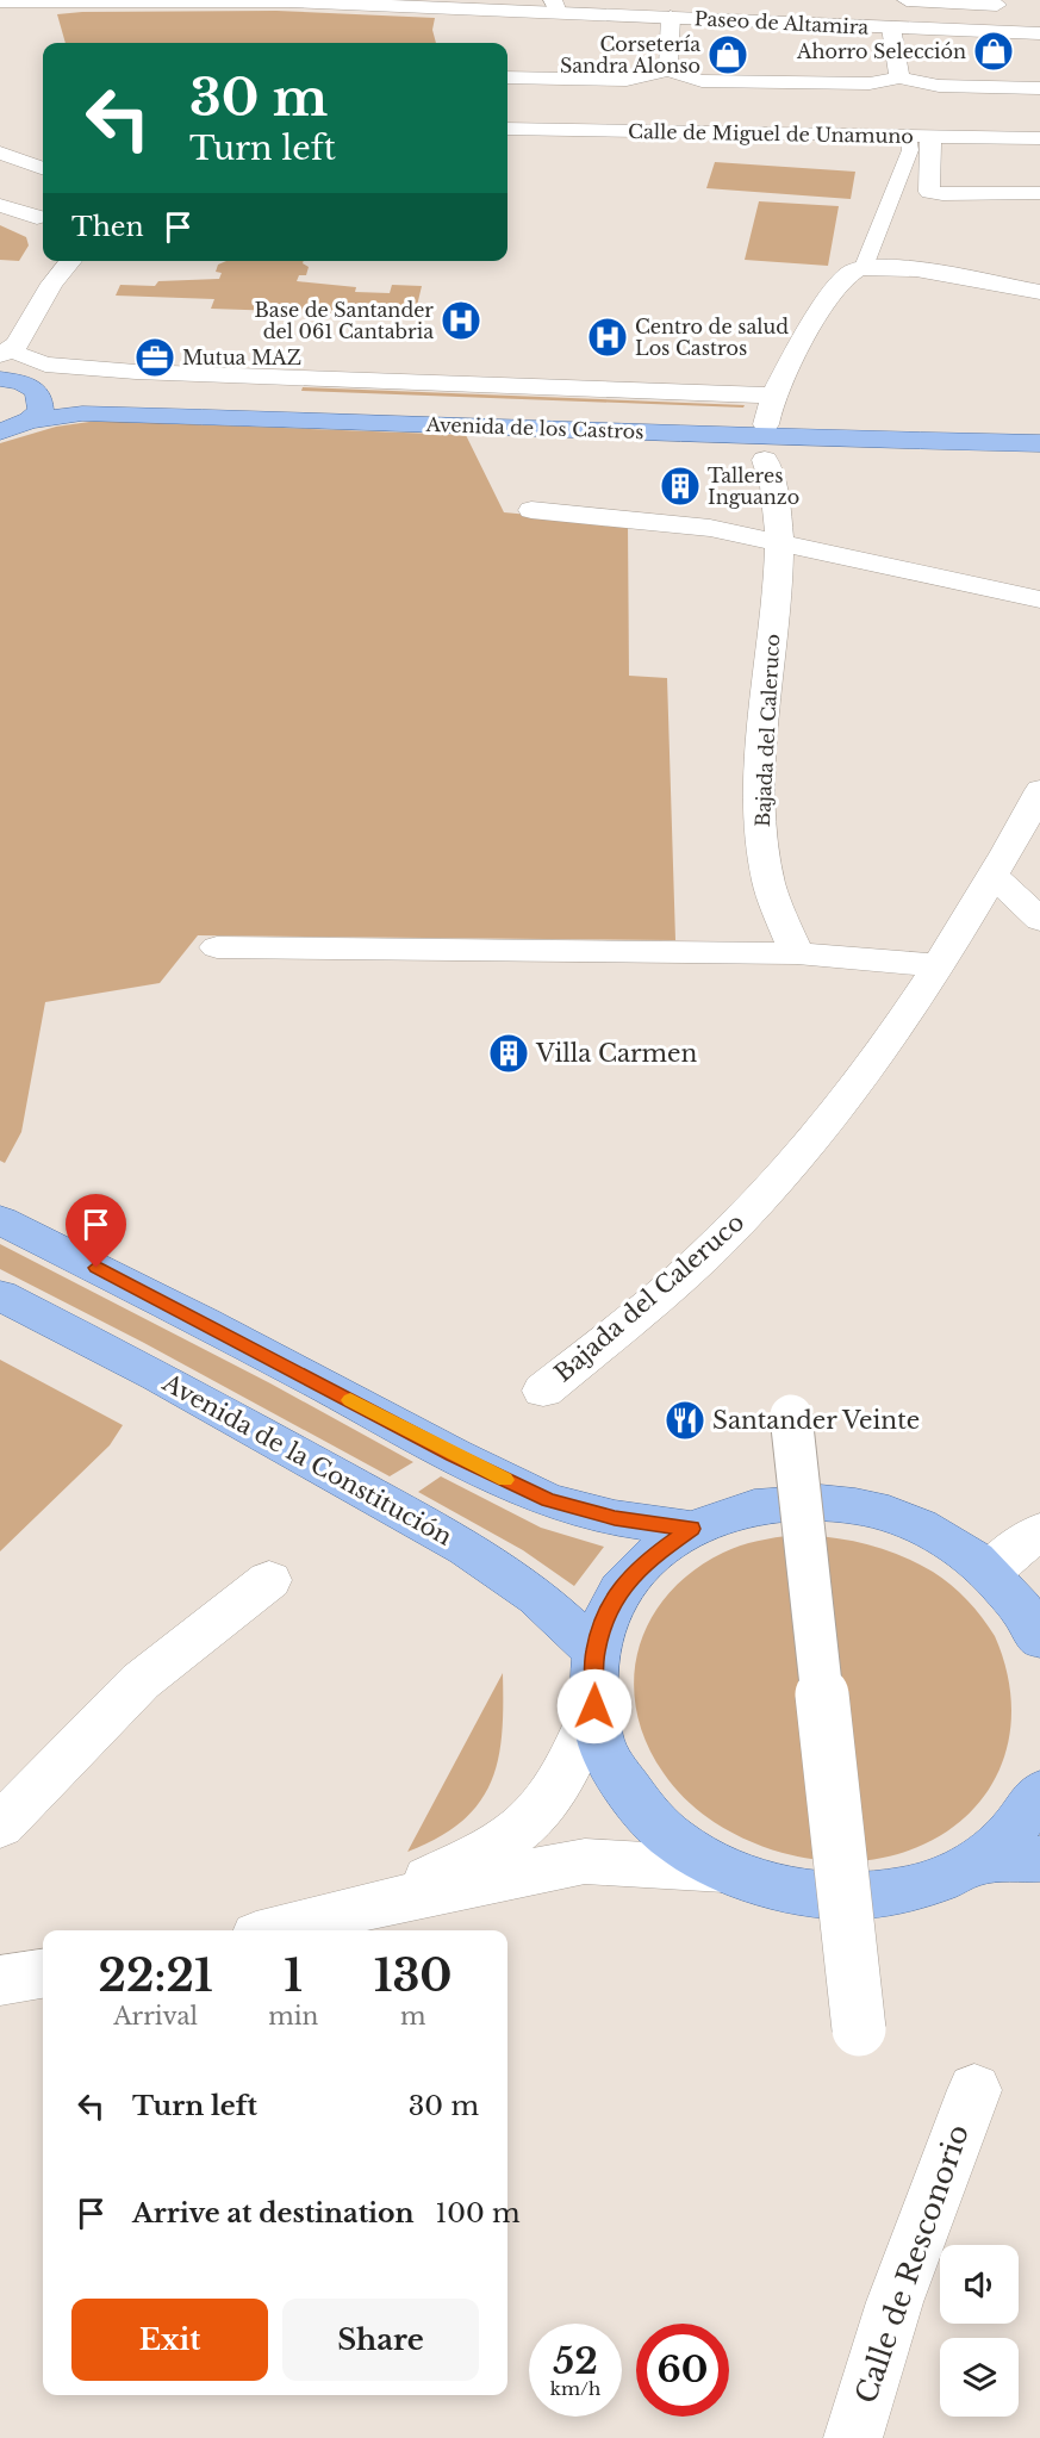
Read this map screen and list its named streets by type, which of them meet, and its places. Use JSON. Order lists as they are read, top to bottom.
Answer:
{
  "streets": {
    "main road": ["Avenida de los Castros", "Avenida de la Constitución"],
    "street": [
      "Paseo de Altamira",
      "Calle de Miguel de Unamuno",
      "Bajada del Caleruco",
      "Calle de Resconorio"
    ]
  },
  "places": {
    "shop": ["Ahorro Selección", "Corsetería Sandra Alonso"],
    "hospital": ["Base de Santander del 061 Cantabria", "Centro de salud Los Castros"],
    "office": ["Mutua MAZ"],
    "building": ["Talleres Inguanzo", "Villa Carmen"],
    "restaurant": ["Santander Veinte"]
  },
  "page": {
    "turn": ["30 m", "Turn left"],
    "then": "Then",
    "eta": [
      "22:21",
      "Arrival",
      "1",
      "min",
      "130",
      "m"
    ],
    "list": [
      {
        "name": "Turn left",
        "value": "30 m"
      },
      {
        "name": "Arrive at destination",
        "value": "100 m"
      }
    ],
    "buttons": ["Exit", "Share"],
    "speed": "52 km/h",
    "limit": "60"
  }
}
